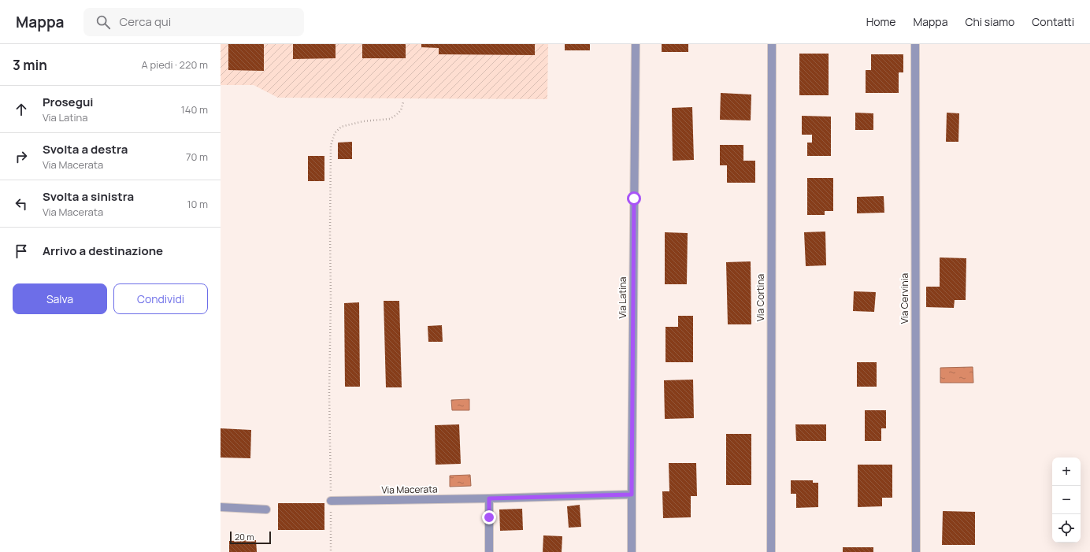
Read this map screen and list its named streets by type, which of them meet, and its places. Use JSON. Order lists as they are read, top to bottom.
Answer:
{
  "streets": {
    "street": [
      "Via Latina",
      "Via Cortina",
      "Via Cervinia",
      "Via Macerata"
    ]
  },
  "crossings": [
    ["Via Latina", "Via Macerata"]
  ],
  "scale_bar": "20 m",
  "page": {
    "header": "Mappa",
    "search": "Cerca qui",
    "nav": [
      "Home",
      "Mappa",
      "Chi siamo",
      "Contatti"
    ],
    "heading": ["3 min", "A piedi · 220 m"],
    "list": [
      ["Prosegui", "Via Latina", "140 m"],
      ["Svolta a destra", "Via Macerata", "70 m"],
      ["Svolta a sinistra", "Via Macerata", "10 m"],
      "Arrivo a destinazione"
    ],
    "buttons": ["Salva", "Condividi"],
    "map_buttons": ["+", "−"],
    "scale": "20 m"
  }
}
